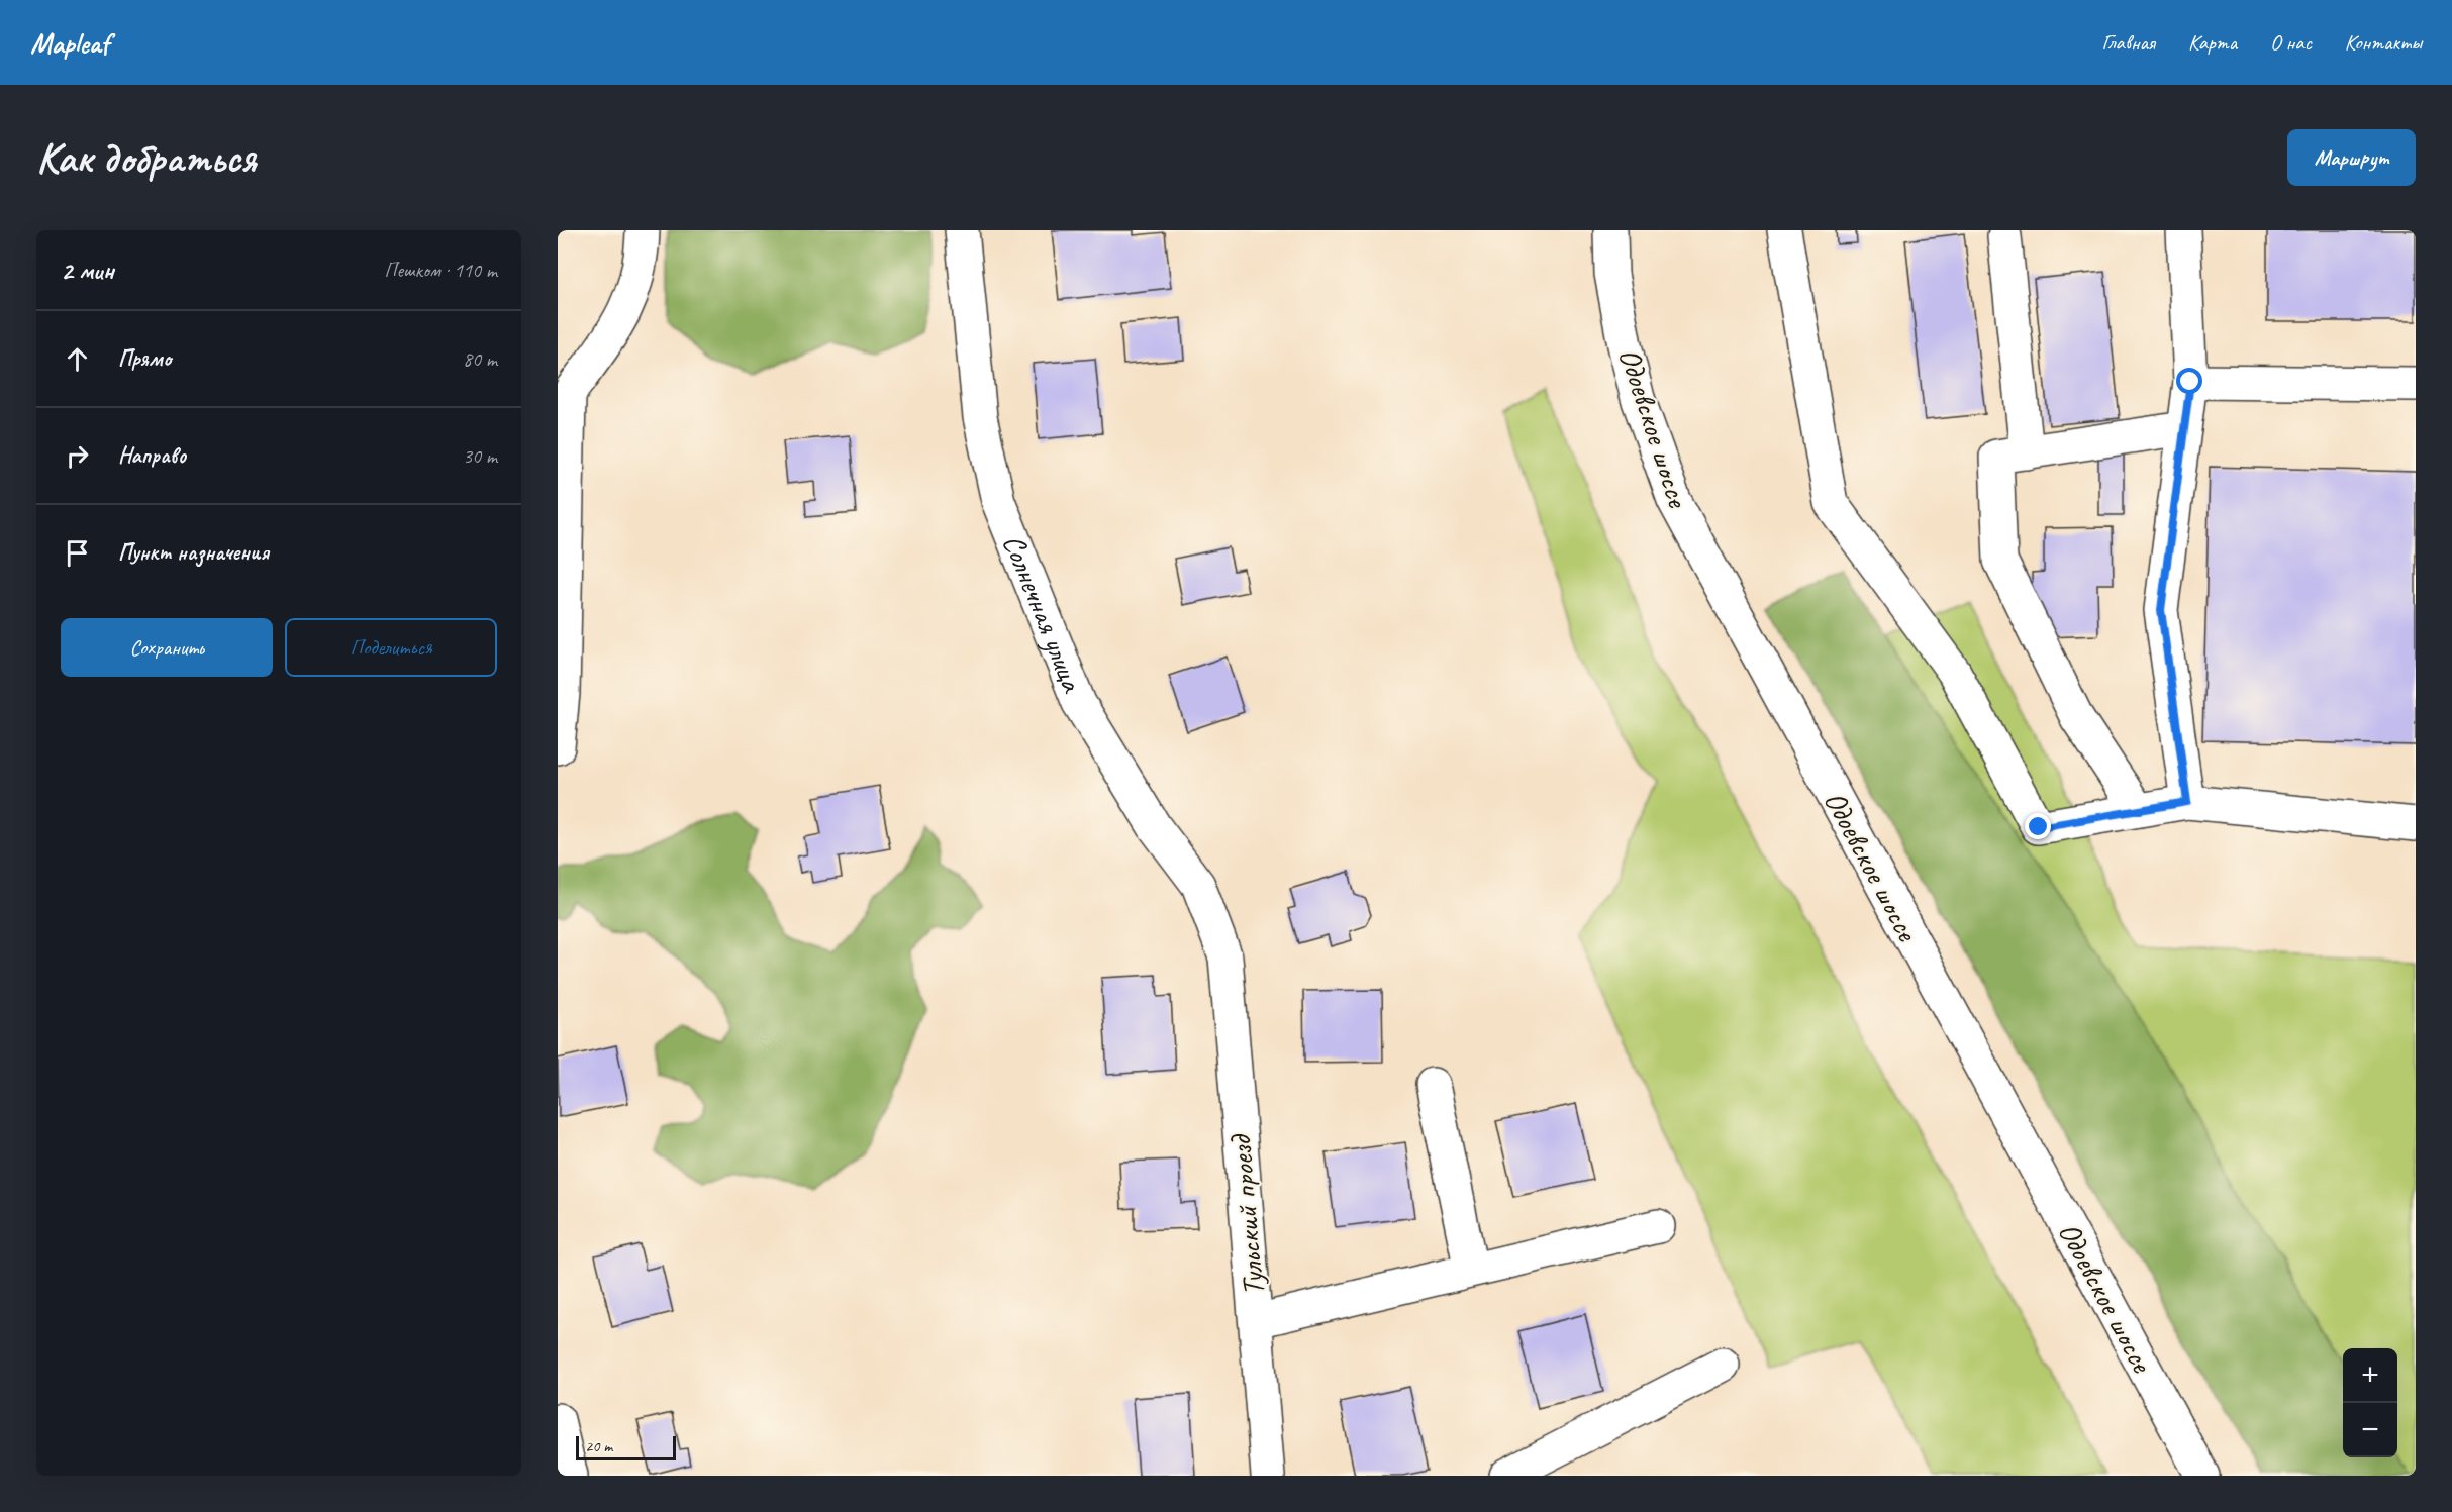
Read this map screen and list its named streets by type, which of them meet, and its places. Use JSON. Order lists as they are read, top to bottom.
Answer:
{
  "streets": {
    "main road": ["Одоевское шоссе", "Солнечная улица", "Тульский проезд"]
  },
  "crossings": [
    ["Солнечная улица", "Тульский проезд"]
  ],
  "scale_bar": "20 m",
  "page": {
    "header": "Mapleaf",
    "nav": [
      "Главная",
      "Карта",
      "О нас",
      "Контакты"
    ],
    "buttons": [
      "Маршрут",
      ["Сохранить", "Поделиться"]
    ],
    "title": "Как добраться",
    "heading": ["2 мин", "Пешком · 110 m"],
    "list": [
      ["Прямо", "80 m"],
      ["Направо", "30 m"],
      "Пункт назначения"
    ],
    "map_buttons": ["+", "−"],
    "scale": "20 m"
  }
}
